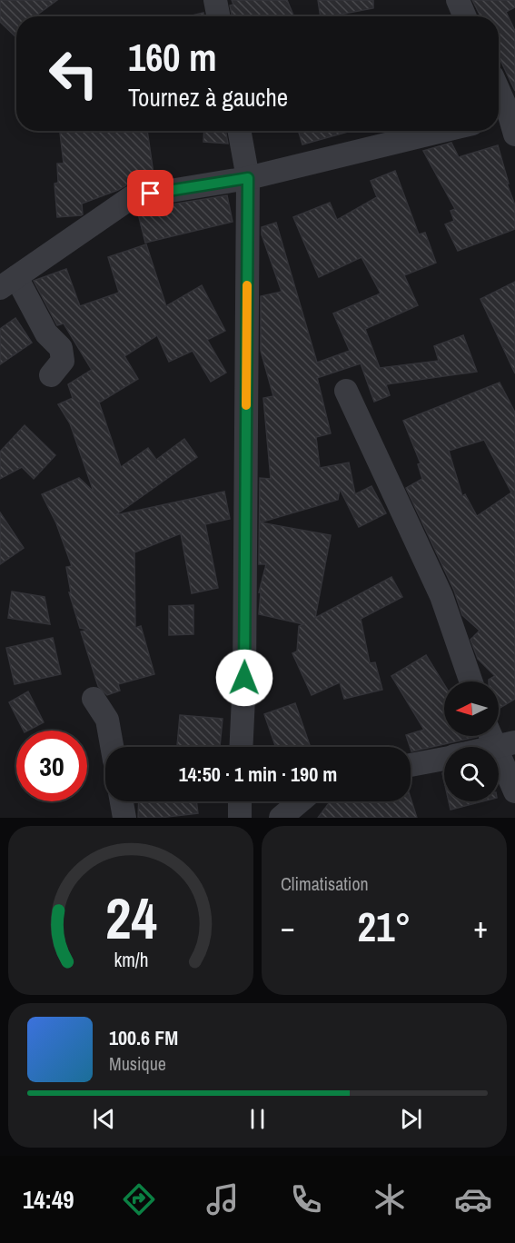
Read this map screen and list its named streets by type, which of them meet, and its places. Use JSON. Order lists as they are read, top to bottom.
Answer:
{
  "north": "left",
  "page": {
    "turn": ["160 m", "Tournez à gauche"],
    "limit": "30",
    "trip": "14:50 · 1 min · 190 m",
    "tile": "Climatisation",
    "heat": ["−", "21°", "+"],
    "song": ["100.6 FM", "Musique"],
    "tabs": "14:49",
    "gauge": ["24", "km/h"]
  }
}
